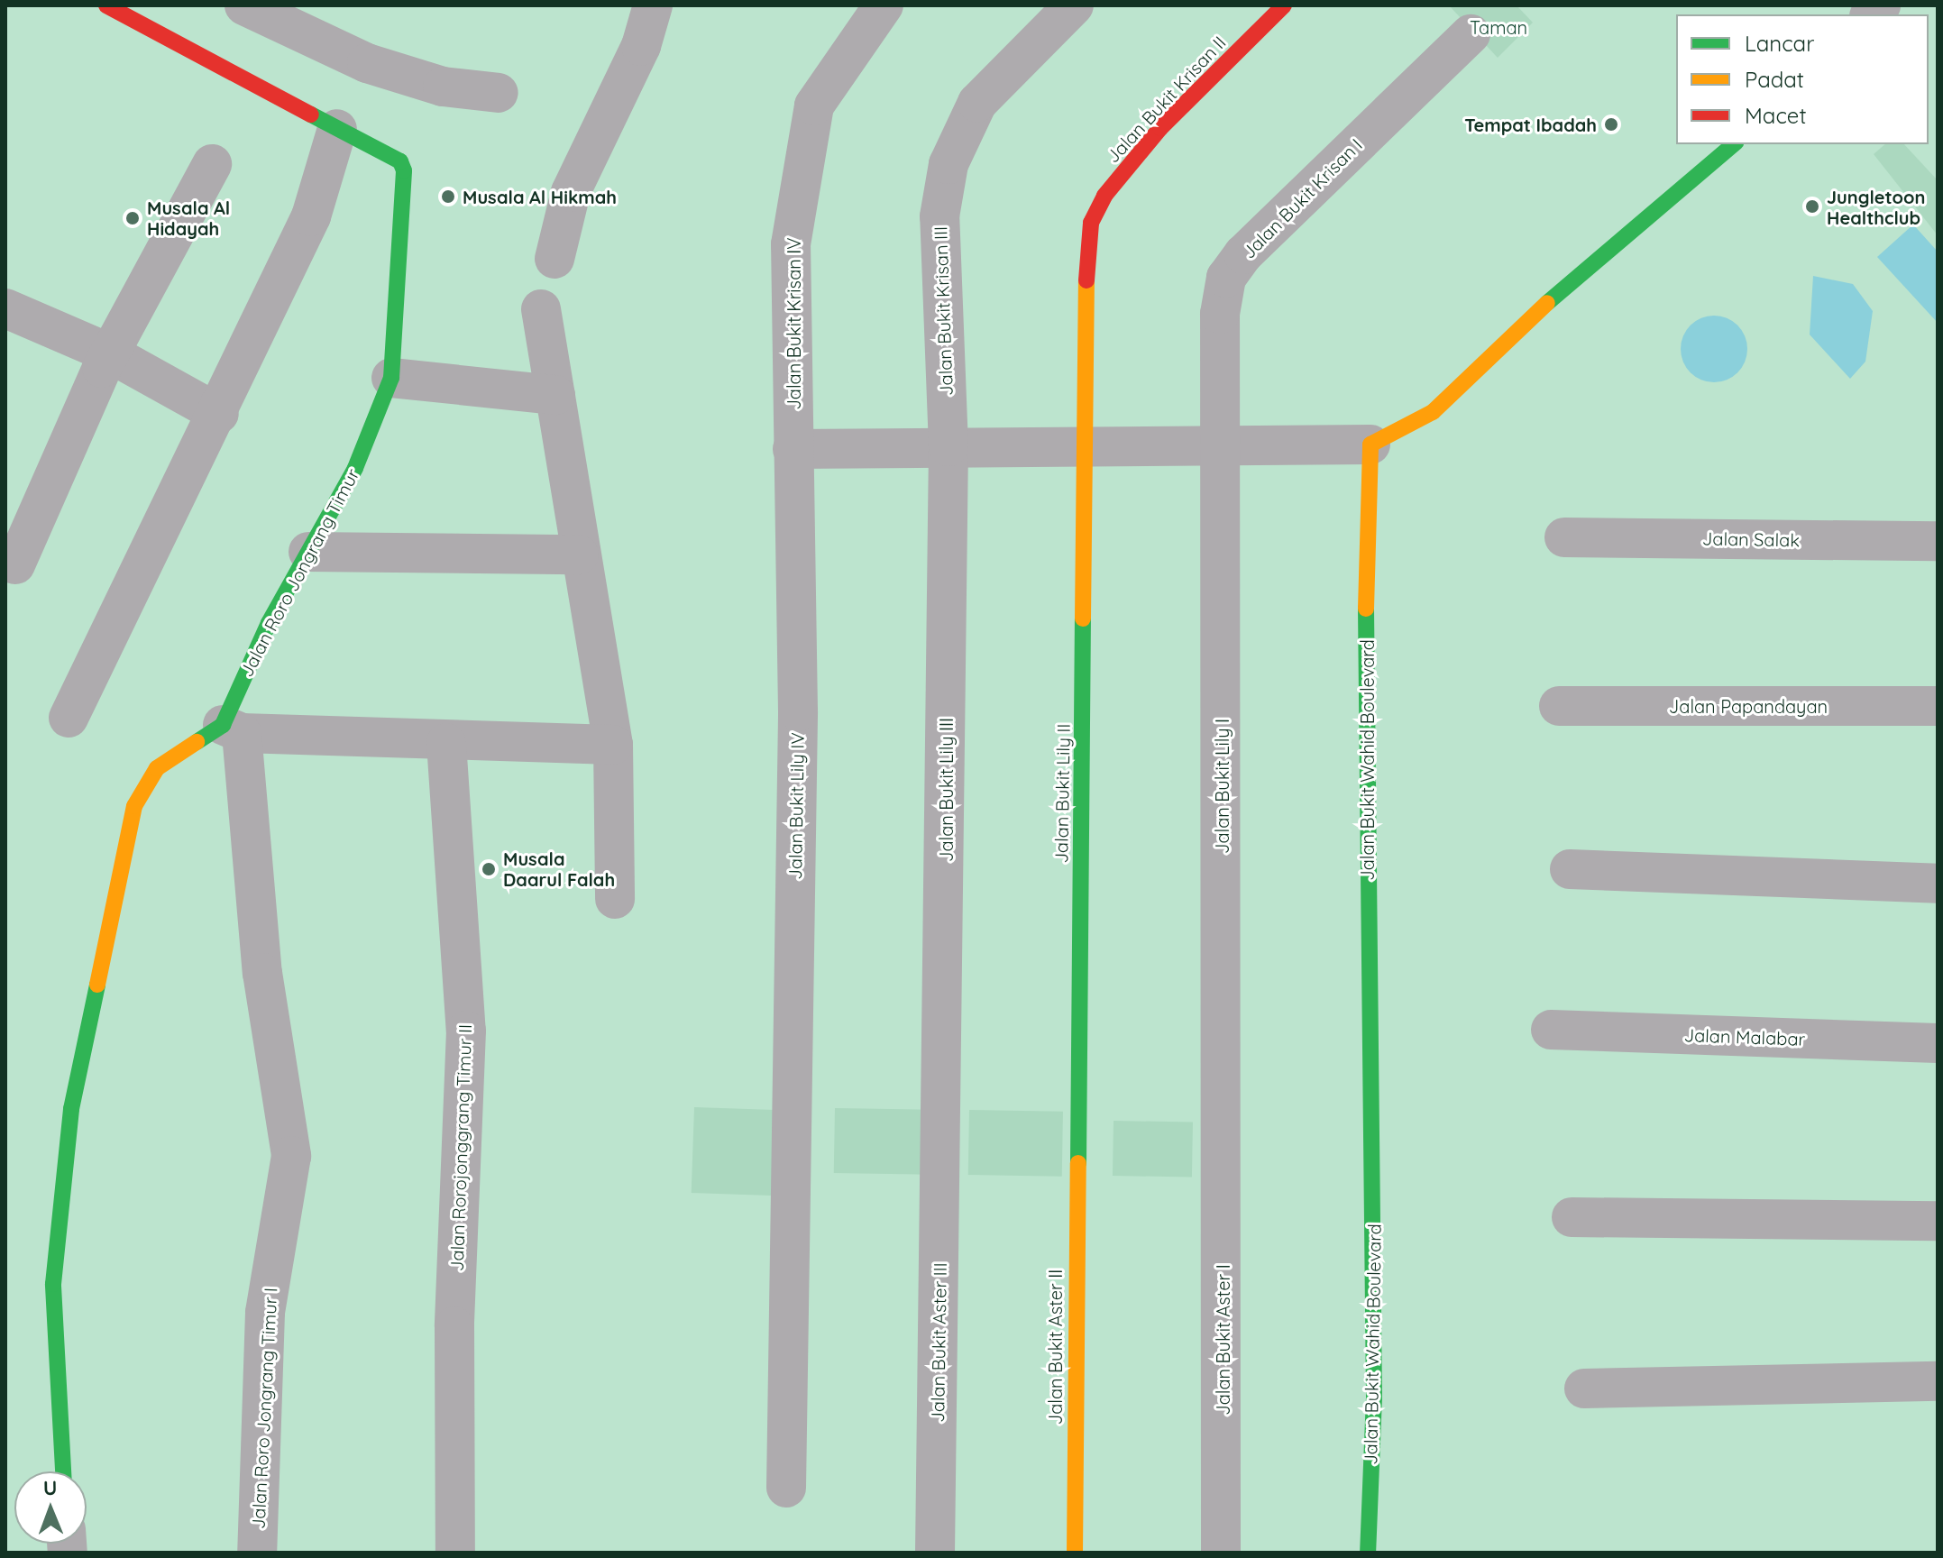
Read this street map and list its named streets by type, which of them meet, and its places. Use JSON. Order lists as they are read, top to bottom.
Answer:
{
  "streets": {
    "street": [
      "Jalan Bukit Krisan II",
      "Jalan Bukit Krisan I",
      "Jalan Bukit Krisan III",
      "Jalan Bukit Krisan IV",
      "Jalan Salak",
      "Jalan Roro Jongrang Timur",
      "Jalan Papandayan",
      "Jalan Bukit Wahid Boulevard",
      "Jalan Bukit Lily I",
      "Jalan Bukit Lily III",
      "Jalan Bukit Lily II",
      "Jalan Bukit Lily IV",
      "Jalan Malabar",
      "Jalan Rorojonggrang Timur II",
      "Jalan Bukit Aster I",
      "Jalan Bukit Aster III",
      "Jalan Bukit Aster II",
      "Jalan Roro Jongrang Timur I"
    ]
  },
  "crossings": [
    ["Jalan Bukit Krisan II", "Jalan Bukit Lily II"],
    ["Jalan Bukit Krisan I", "Jalan Bukit Lily I"],
    ["Jalan Bukit Krisan III", "Jalan Bukit Lily III"],
    ["Jalan Bukit Krisan IV", "Jalan Bukit Lily IV"],
    ["Jalan Roro Jongrang Timur", "Jalan Roro Jongrang Timur I"],
    ["Jalan Bukit Lily I", "Jalan Bukit Aster I"],
    ["Jalan Bukit Lily III", "Jalan Bukit Aster III"],
    ["Jalan Bukit Lily II", "Jalan Bukit Aster II"]
  ],
  "parks": ["Taman"],
  "places": [
    "Tempat Ibadah",
    "Musala Al Hikmah",
    "Jungletoon Healthclub",
    "Musala Al Hidayah",
    "Musala Daarul Falah"
  ],
  "legend": ["Lancar", "Padat", "Macet"],
  "north": "top"
}
